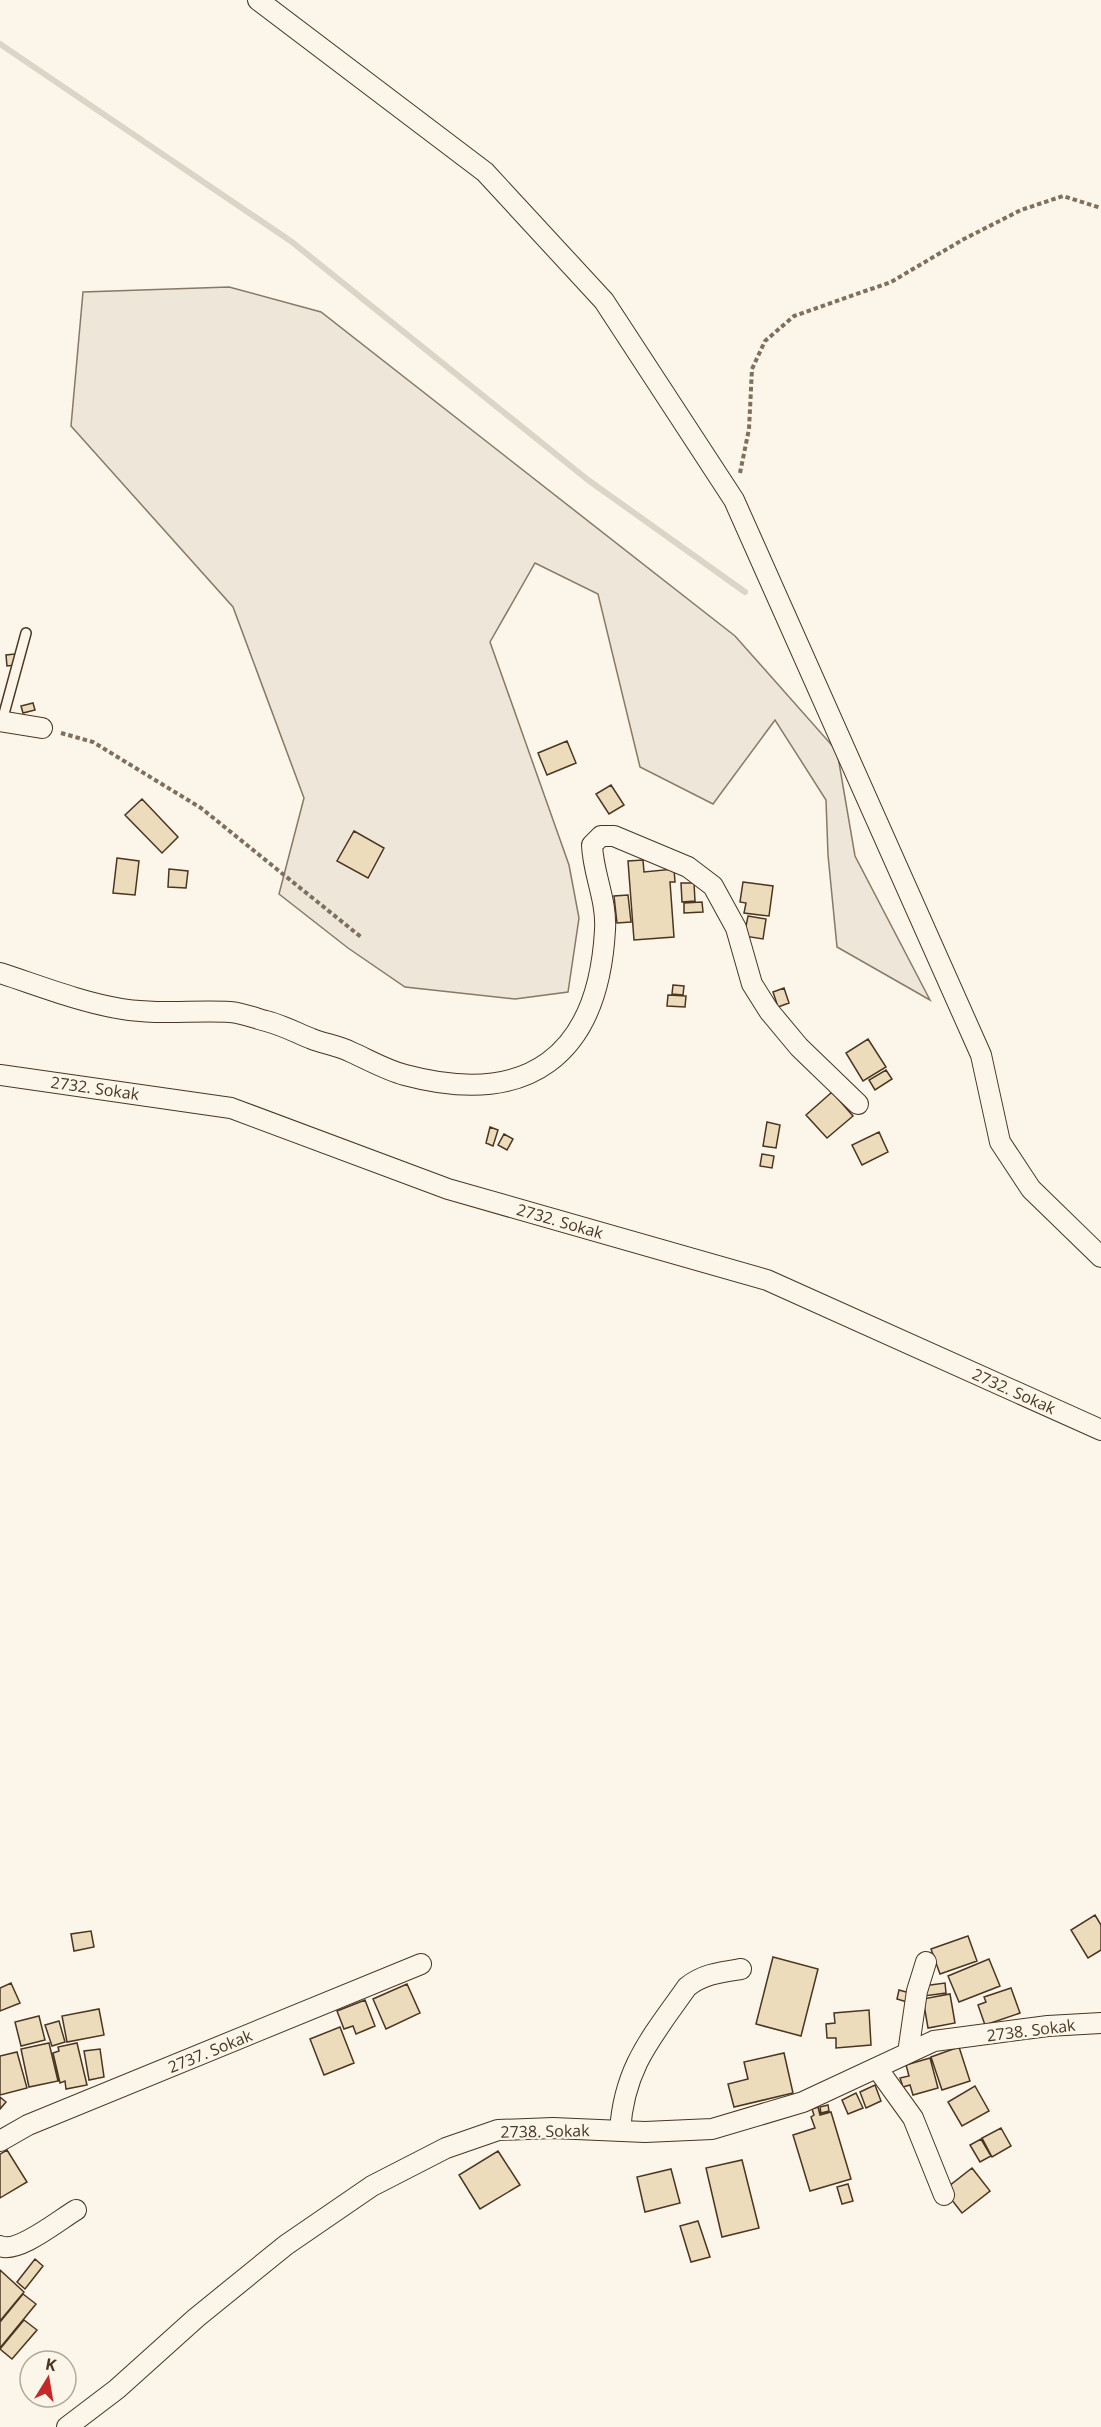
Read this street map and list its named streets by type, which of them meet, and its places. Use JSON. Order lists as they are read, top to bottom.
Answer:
{
  "streets": {
    "street": ["2732. Sokak", "2738. Sokak", "2737. Sokak"]
  },
  "north": "top"
}
